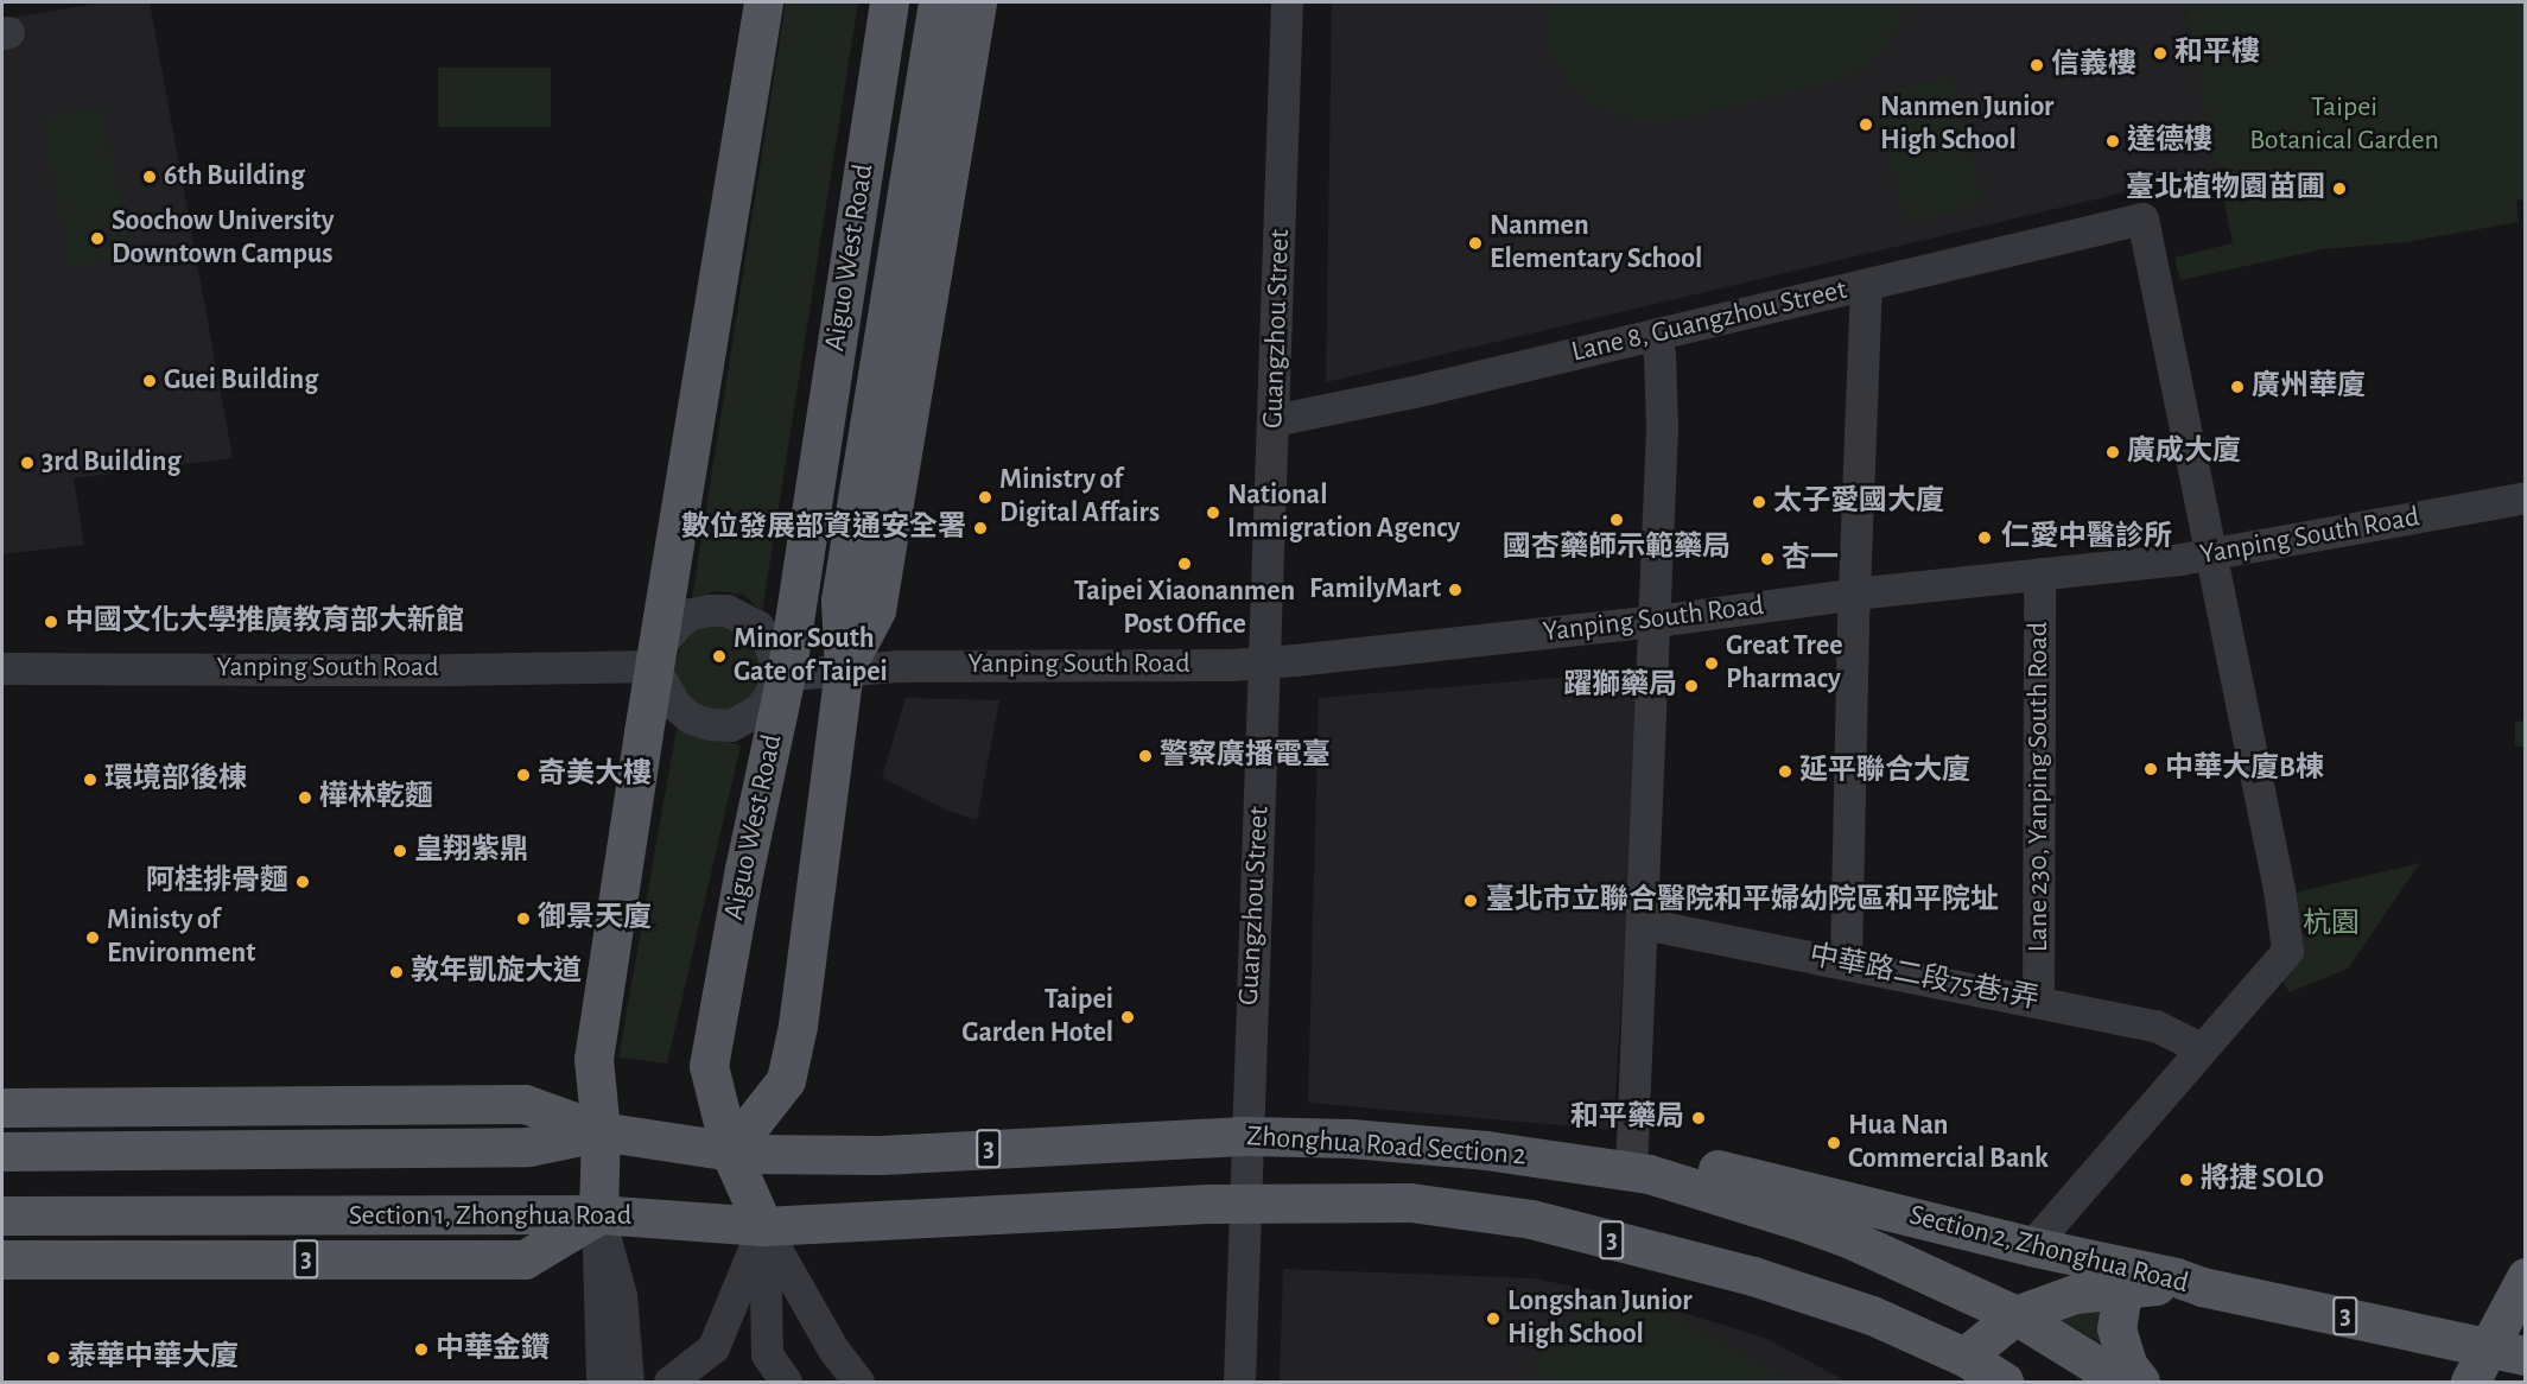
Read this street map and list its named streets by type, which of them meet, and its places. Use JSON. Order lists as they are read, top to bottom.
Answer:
{
  "streets": {
    "main road": [
      "Aiguo West Road",
      "Zhonghua Road Section 2",
      "3",
      "Section 1, Zhonghua Road",
      "Section 2, Zhonghua Road"
    ],
    "street": [
      "Lane 8, Guangzhou Street",
      "Guangzhou Street",
      "Yanping South Road",
      "Lane 230, Yanping South Road",
      "中華路二段75巷1弄"
    ]
  },
  "crossings": [
    ["Aiguo West Road", "Yanping South Road"],
    ["Aiguo West Road", "Zhonghua Road Section 2"],
    ["Aiguo West Road", "3"],
    ["Lane 8, Guangzhou Street", "Guangzhou Street"],
    ["Lane 8, Guangzhou Street", "Yanping South Road"],
    ["Guangzhou Street", "Yanping South Road"],
    ["Guangzhou Street", "Zhonghua Road Section 2"],
    ["Yanping South Road", "Lane 230, Yanping South Road"],
    ["Lane 230, Yanping South Road", "中華路二段75巷1弄"],
    ["Zhonghua Road Section 2", "3"],
    ["Zhonghua Road Section 2", "Section 1, Zhonghua Road"],
    ["Zhonghua Road Section 2", "Section 2, Zhonghua Road"],
    ["3", "Section 1, Zhonghua Road"],
    ["3", "Section 2, Zhonghua Road"]
  ],
  "parks": ["Taipei Botanical Garden", "杭園"],
  "places": [
    "和平樓",
    "信義樓",
    "Nanmen Junior High School",
    "達德樓",
    "6th Building",
    "臺北植物園苗圃",
    "Soochow University Downtown Campus",
    "Nanmen Elementary School",
    "Guei Building",
    "廣州華廈",
    "廣成大廈",
    "3rd Building",
    "Ministry of Digital Affairs",
    "太子愛國大廈",
    "National Immigration Agency",
    "國杏藥師示範藥局",
    "數位發展部資通安全署",
    "仁愛中醫診所",
    "杏一",
    "Taipei Xiaonanmen Post Office",
    "FamilyMart",
    "中國文化大學推廣教育部大新館",
    "Minor South Gate of Taipei",
    "Great Tree Pharmacy",
    "躍獅藥局",
    "警察廣播電臺",
    "中華大廈B棟",
    "延平聯合大廈",
    "奇美大樓",
    "環境部後棟",
    "樺林乾麵",
    "皇翔紫鼎",
    "阿桂排骨麵",
    "臺北市立聯合醫院和平婦幼院區和平院址",
    "御景天廈",
    "Ministy of Environment",
    "敦年凱旋大道",
    "Taipei Garden Hotel",
    "和平藥局",
    "Hua Nan Commercial Bank",
    "將捷 SOLO",
    "Longshan Junior High School",
    "中華金鑽",
    "泰華中華大廈"
  ]
}
